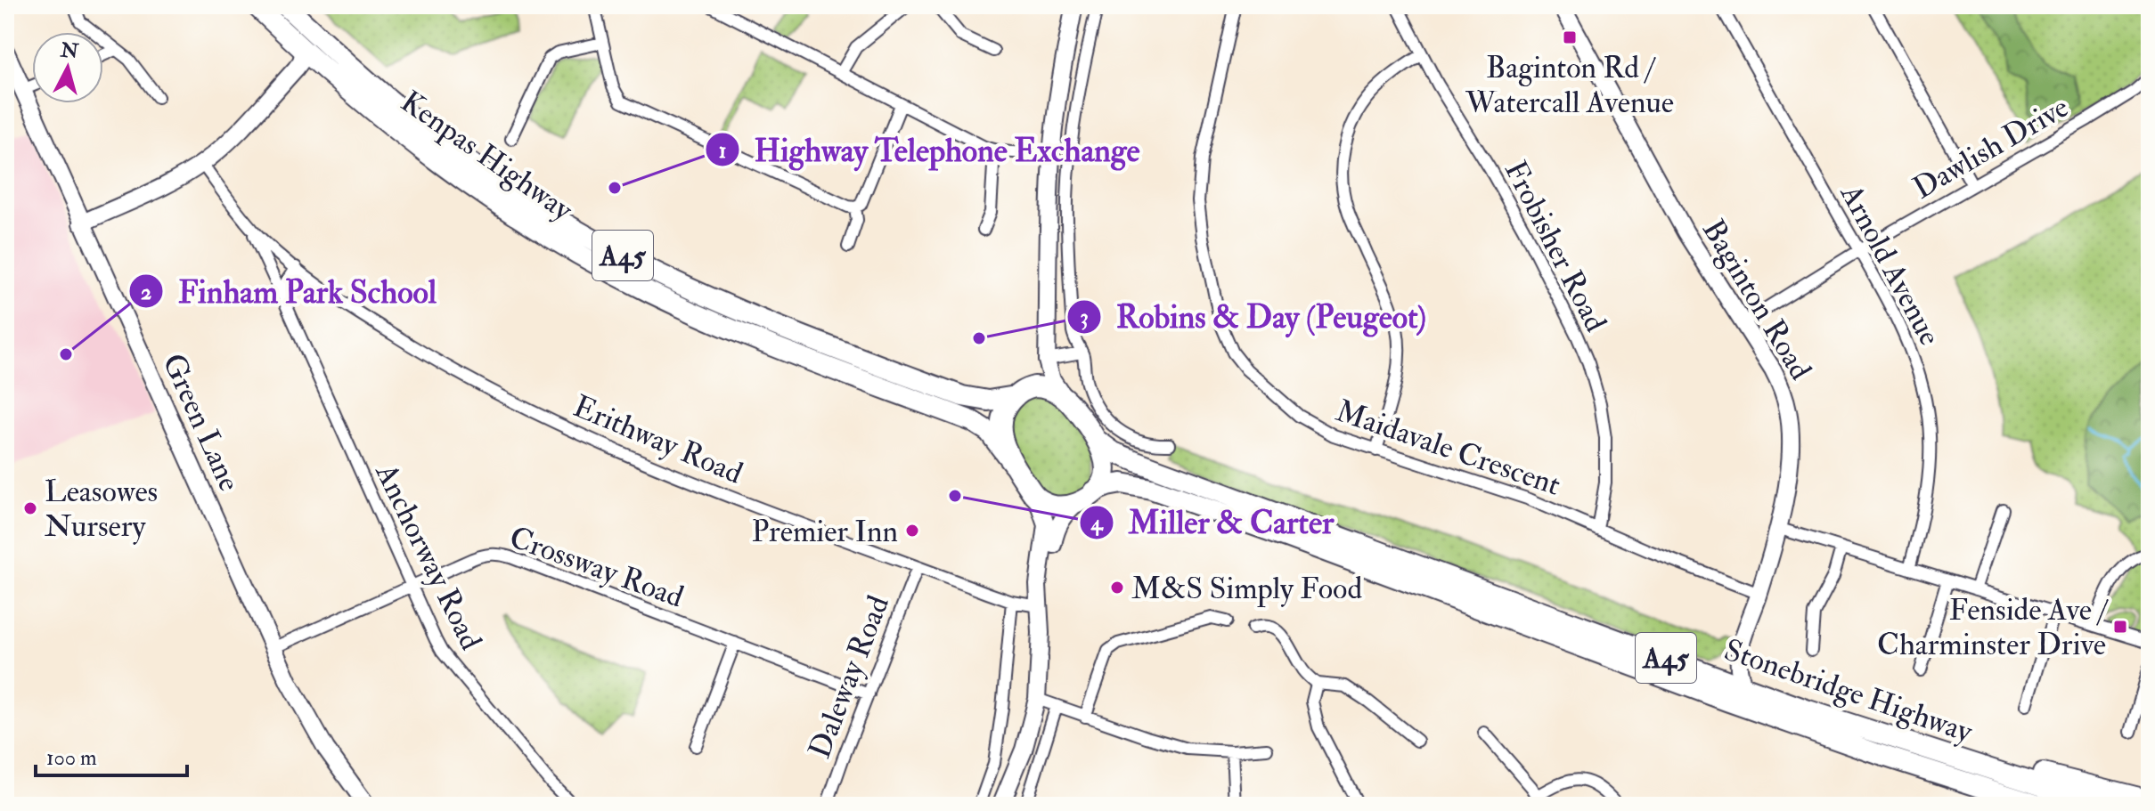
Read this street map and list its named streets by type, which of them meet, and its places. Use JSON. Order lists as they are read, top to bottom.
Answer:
{
  "streets": {
    "highway": ["Kenpas Highway", "A45", "Stonebridge Highway"],
    "street": [
      "Dawlish Drive",
      "Frobisher Road",
      "Arnold Avenue",
      "Baginton Road",
      "Green Lane",
      "Erithway Road",
      "Maidavale Crescent",
      "Anchorway Road",
      "Crossway Road",
      "Daleway Road"
    ]
  },
  "crossings": [
    ["Dawlish Drive", "Arnold Avenue"],
    ["Dawlish Drive", "Baginton Road"],
    ["Kenpas Highway", "Stonebridge Highway"],
    ["Frobisher Road", "Maidavale Crescent"],
    ["A45", "Stonebridge Highway"],
    ["Baginton Road", "Maidavale Crescent"],
    ["Baginton Road", "Stonebridge Highway"],
    ["Green Lane", "Crossway Road"],
    ["Erithway Road", "Anchorway Road"],
    ["Erithway Road", "Daleway Road"],
    ["Anchorway Road", "Crossway Road"],
    ["Crossway Road", "Daleway Road"]
  ],
  "places": {
    "transit": ["Baginton Rd / Watercall Avenue", "Fenside Ave / Charminster Drive"],
    "other": [
      "Highway Telephone Exchange",
      "Robins & Day (Peugeot)",
      "Finham Park School",
      "Miller & Carter",
      "Leasowes Nursery",
      "Premier Inn",
      "M&S Simply Food"
    ]
  },
  "scale_bar": "100 m",
  "north": "top"
}
